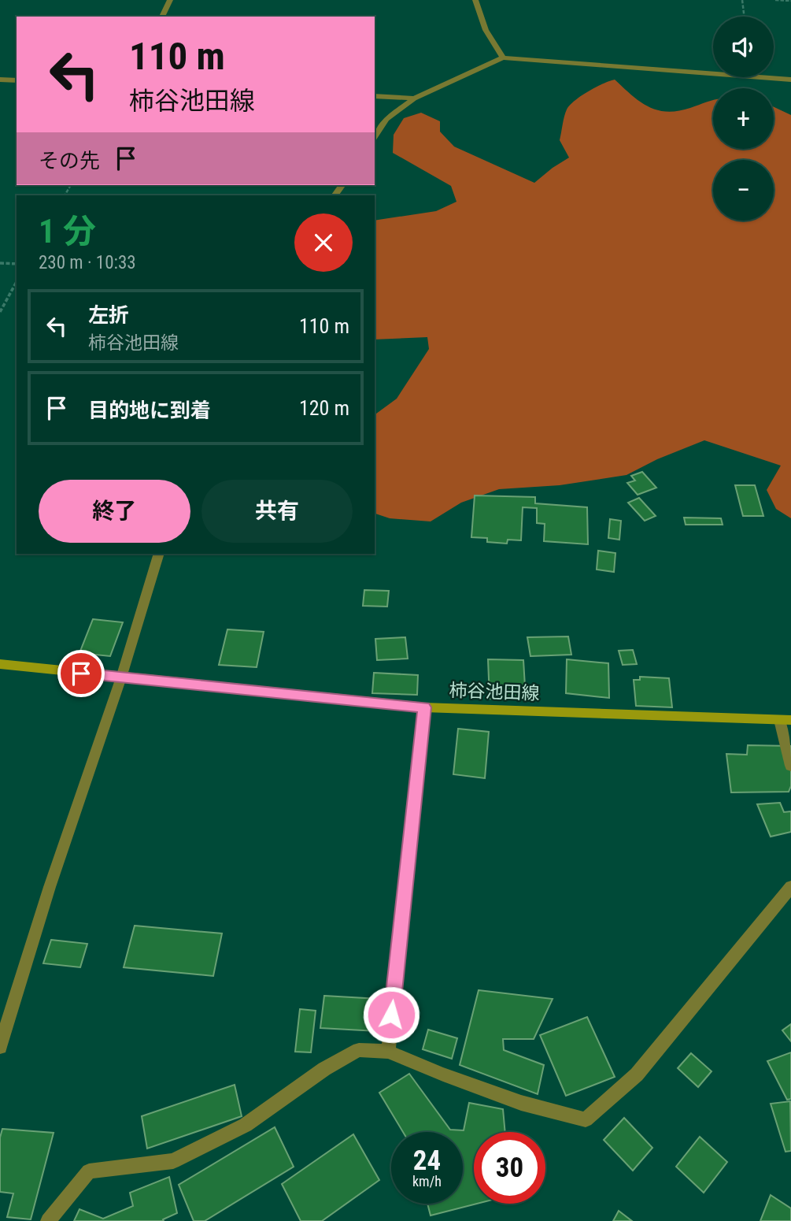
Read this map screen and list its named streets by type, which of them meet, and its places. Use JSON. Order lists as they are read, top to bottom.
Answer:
{
  "streets": {
    "main road": ["柿谷池田線"]
  },
  "page": {
    "map_buttons": ["+", "−"],
    "turn": ["110 m", "柿谷池田線"],
    "then": "その先",
    "heading": ["1 分", "230 m · 10:33"],
    "list": [
      {
        "name": "左折",
        "note": "柿谷池田線",
        "value": "110 m"
      },
      {
        "name": "目的地に到着",
        "value": "120 m"
      }
    ],
    "buttons": ["終了", "共有"],
    "speed": "24 km/h",
    "limit": "30"
  }
}
